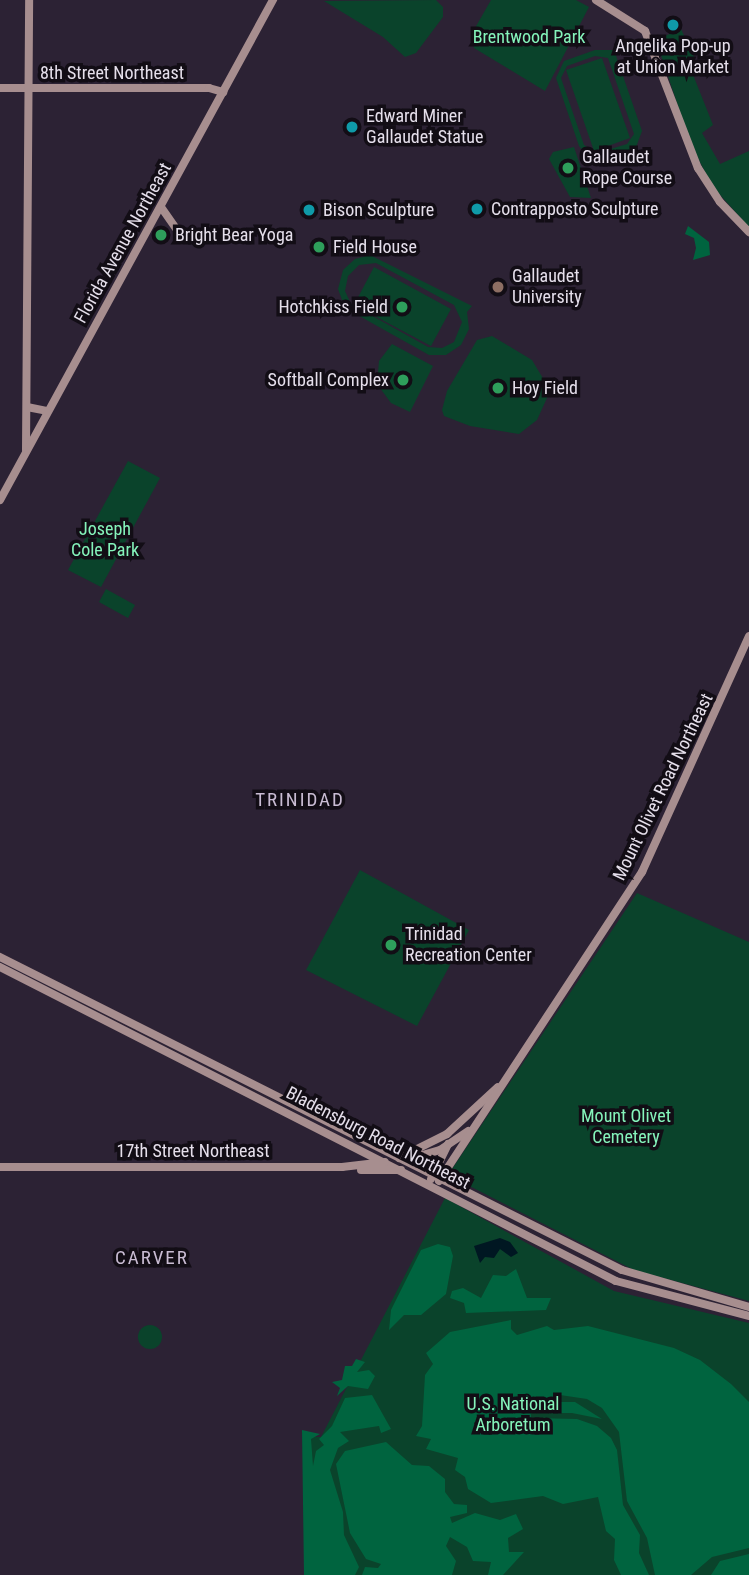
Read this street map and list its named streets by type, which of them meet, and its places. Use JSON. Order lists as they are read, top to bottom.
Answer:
{
  "streets": {
    "main road": [
      "8th Street Northeast",
      "Florida Avenue Northeast",
      "Mount Olivet Road Northeast",
      "Bladensburg Road Northeast",
      "17th Street Northeast"
    ]
  },
  "crossings": [
    ["8th Street Northeast", "Florida Avenue Northeast"],
    ["Mount Olivet Road Northeast", "Bladensburg Road Northeast"],
    ["Mount Olivet Road Northeast", "17th Street Northeast"],
    ["Bladensburg Road Northeast", "17th Street Northeast"]
  ],
  "districts": ["TRINIDAD", "CARVER"],
  "parks": [
    "Brentwood Park",
    "Joseph Cole Park",
    "Mount Olivet Cemetery",
    "U.S. National Arboretum"
  ],
  "places": [
    "Angelika Pop-up at Union Market",
    "Edward Miner Gallaudet Statue",
    "Gallaudet Rope Course",
    "Contrapposto Sculpture",
    "Bison Sculpture",
    "Bright Bear Yoga",
    "Field House",
    "Gallaudet University",
    "Hotchkiss Field",
    "Softball Complex",
    "Hoy Field",
    "Trinidad Recreation Center"
  ]
}
